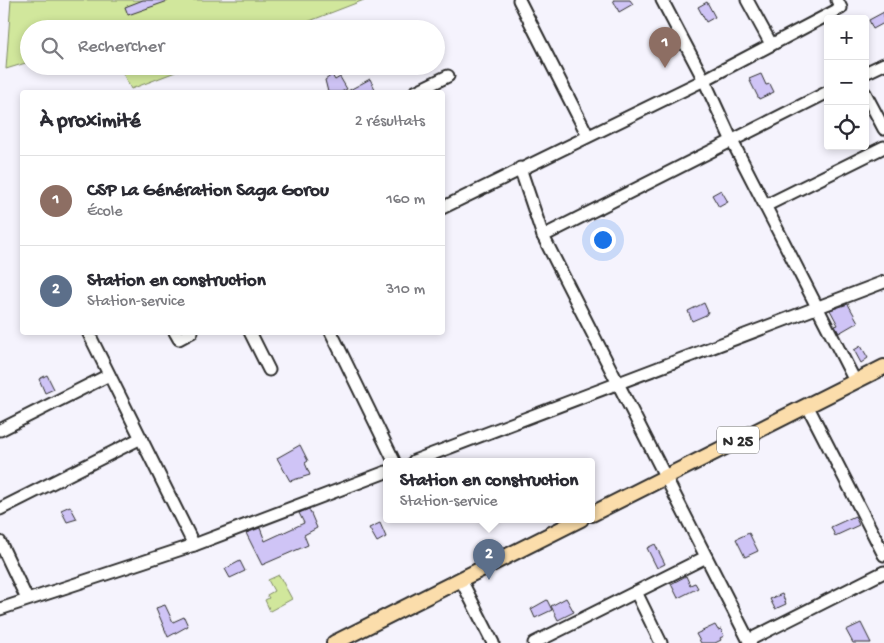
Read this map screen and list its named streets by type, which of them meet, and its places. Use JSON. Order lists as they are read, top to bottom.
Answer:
{
  "streets": {
    "main road": ["N 25"]
  },
  "page": {
    "map_buttons": ["+", "−"],
    "search": "Rechercher",
    "pins": ["1", "2"],
    "heading": ["À proximité", "2 résultats"],
    "list": [
      {
        "mark": "1",
        "name": "CSP La Génération Saga Gorou",
        "note": "École",
        "value": "160 m"
      },
      {
        "mark": "2",
        "name": "Station en construction",
        "note": "Station-service",
        "value": "310 m"
      }
    ],
    "popup": ["Station en construction", "Station-service"]
  }
}
